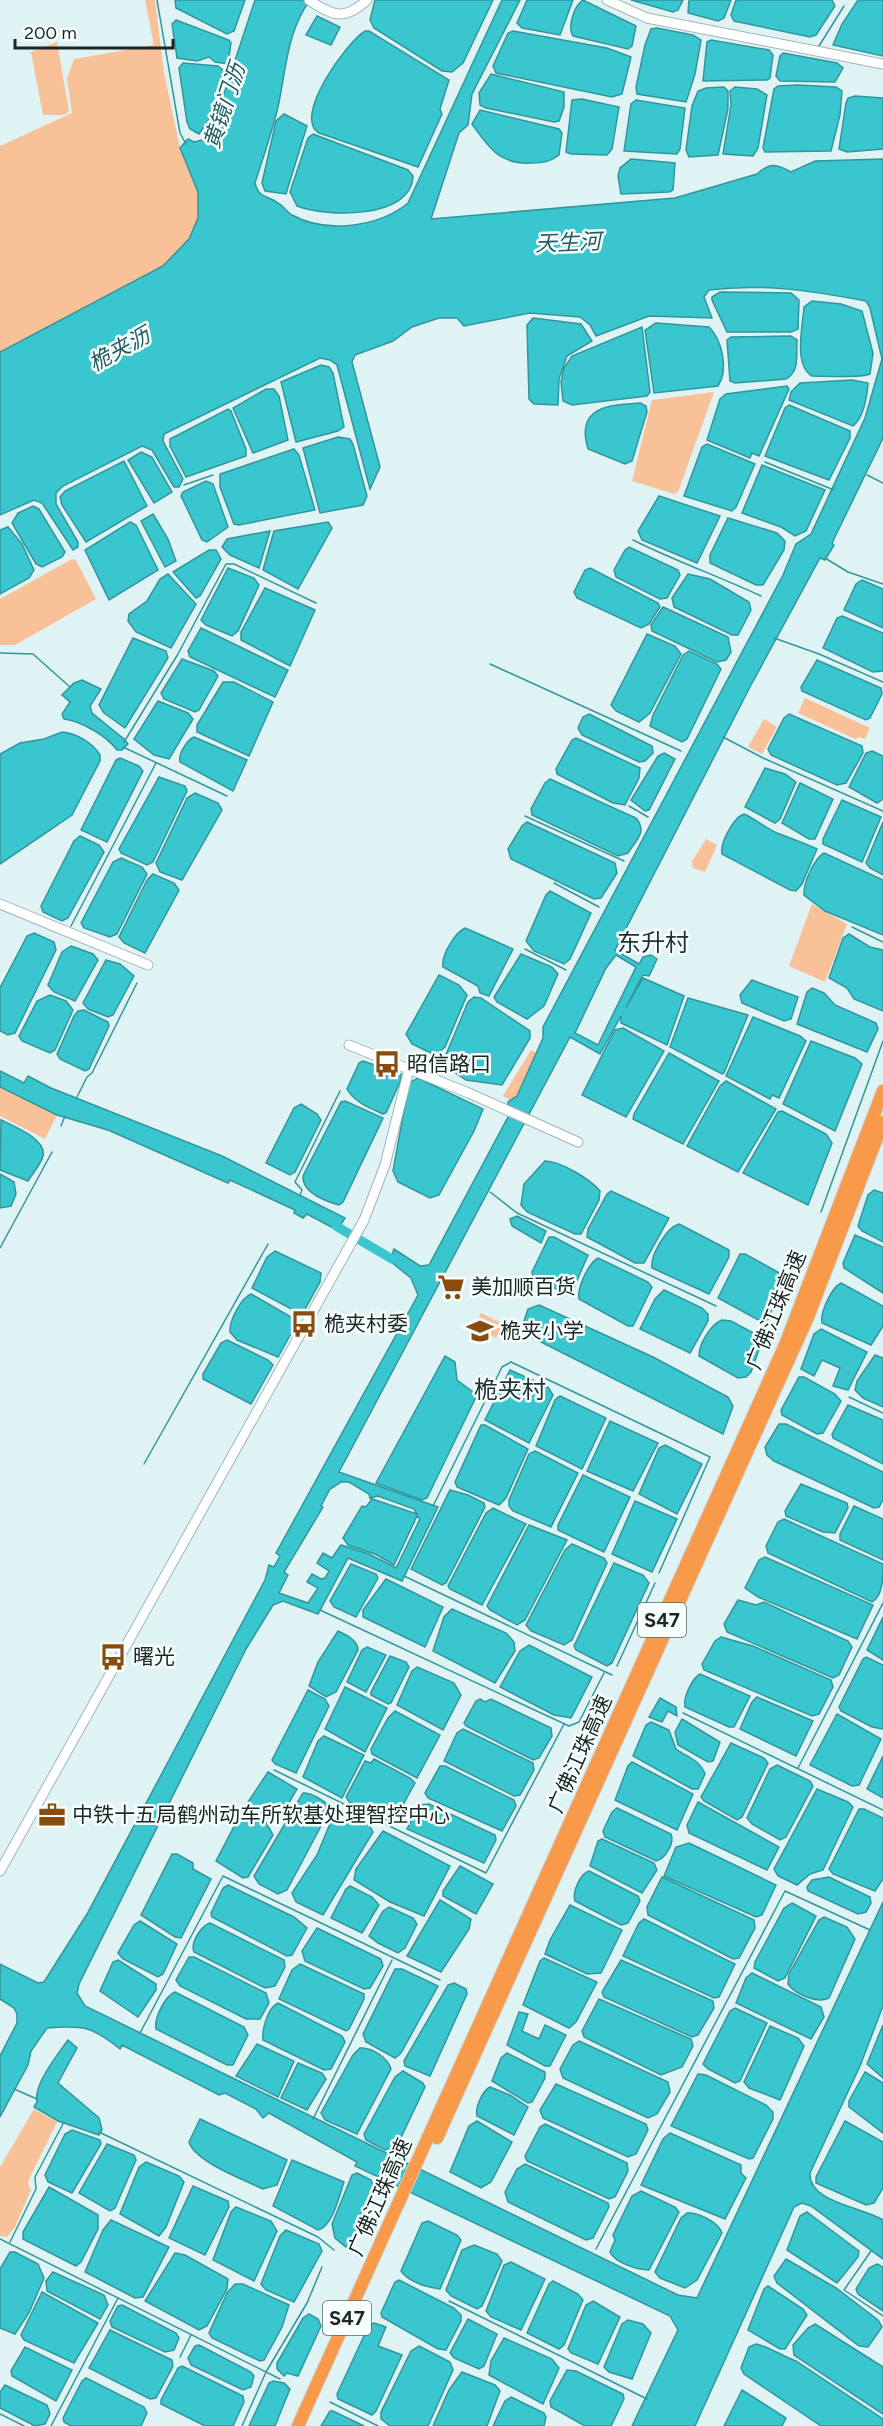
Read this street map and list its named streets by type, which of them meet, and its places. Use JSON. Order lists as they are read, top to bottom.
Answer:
{
  "streets": {
    "highway": ["广佛江珠高速", "S47"]
  },
  "districts": ["东升村", "桅夹村"],
  "water": ["黄镜门沥", "天生河", "桅夹沥"],
  "places": {
    "bus stop": ["昭信路口", "桅夹村委", "曙光"],
    "supermarket": ["美加顺百货"],
    "school or university": ["桅夹小学"],
    "office": ["中铁十五局鹤州动车所软基处理智控中心"]
  },
  "scale_bar": "200 m"
}
